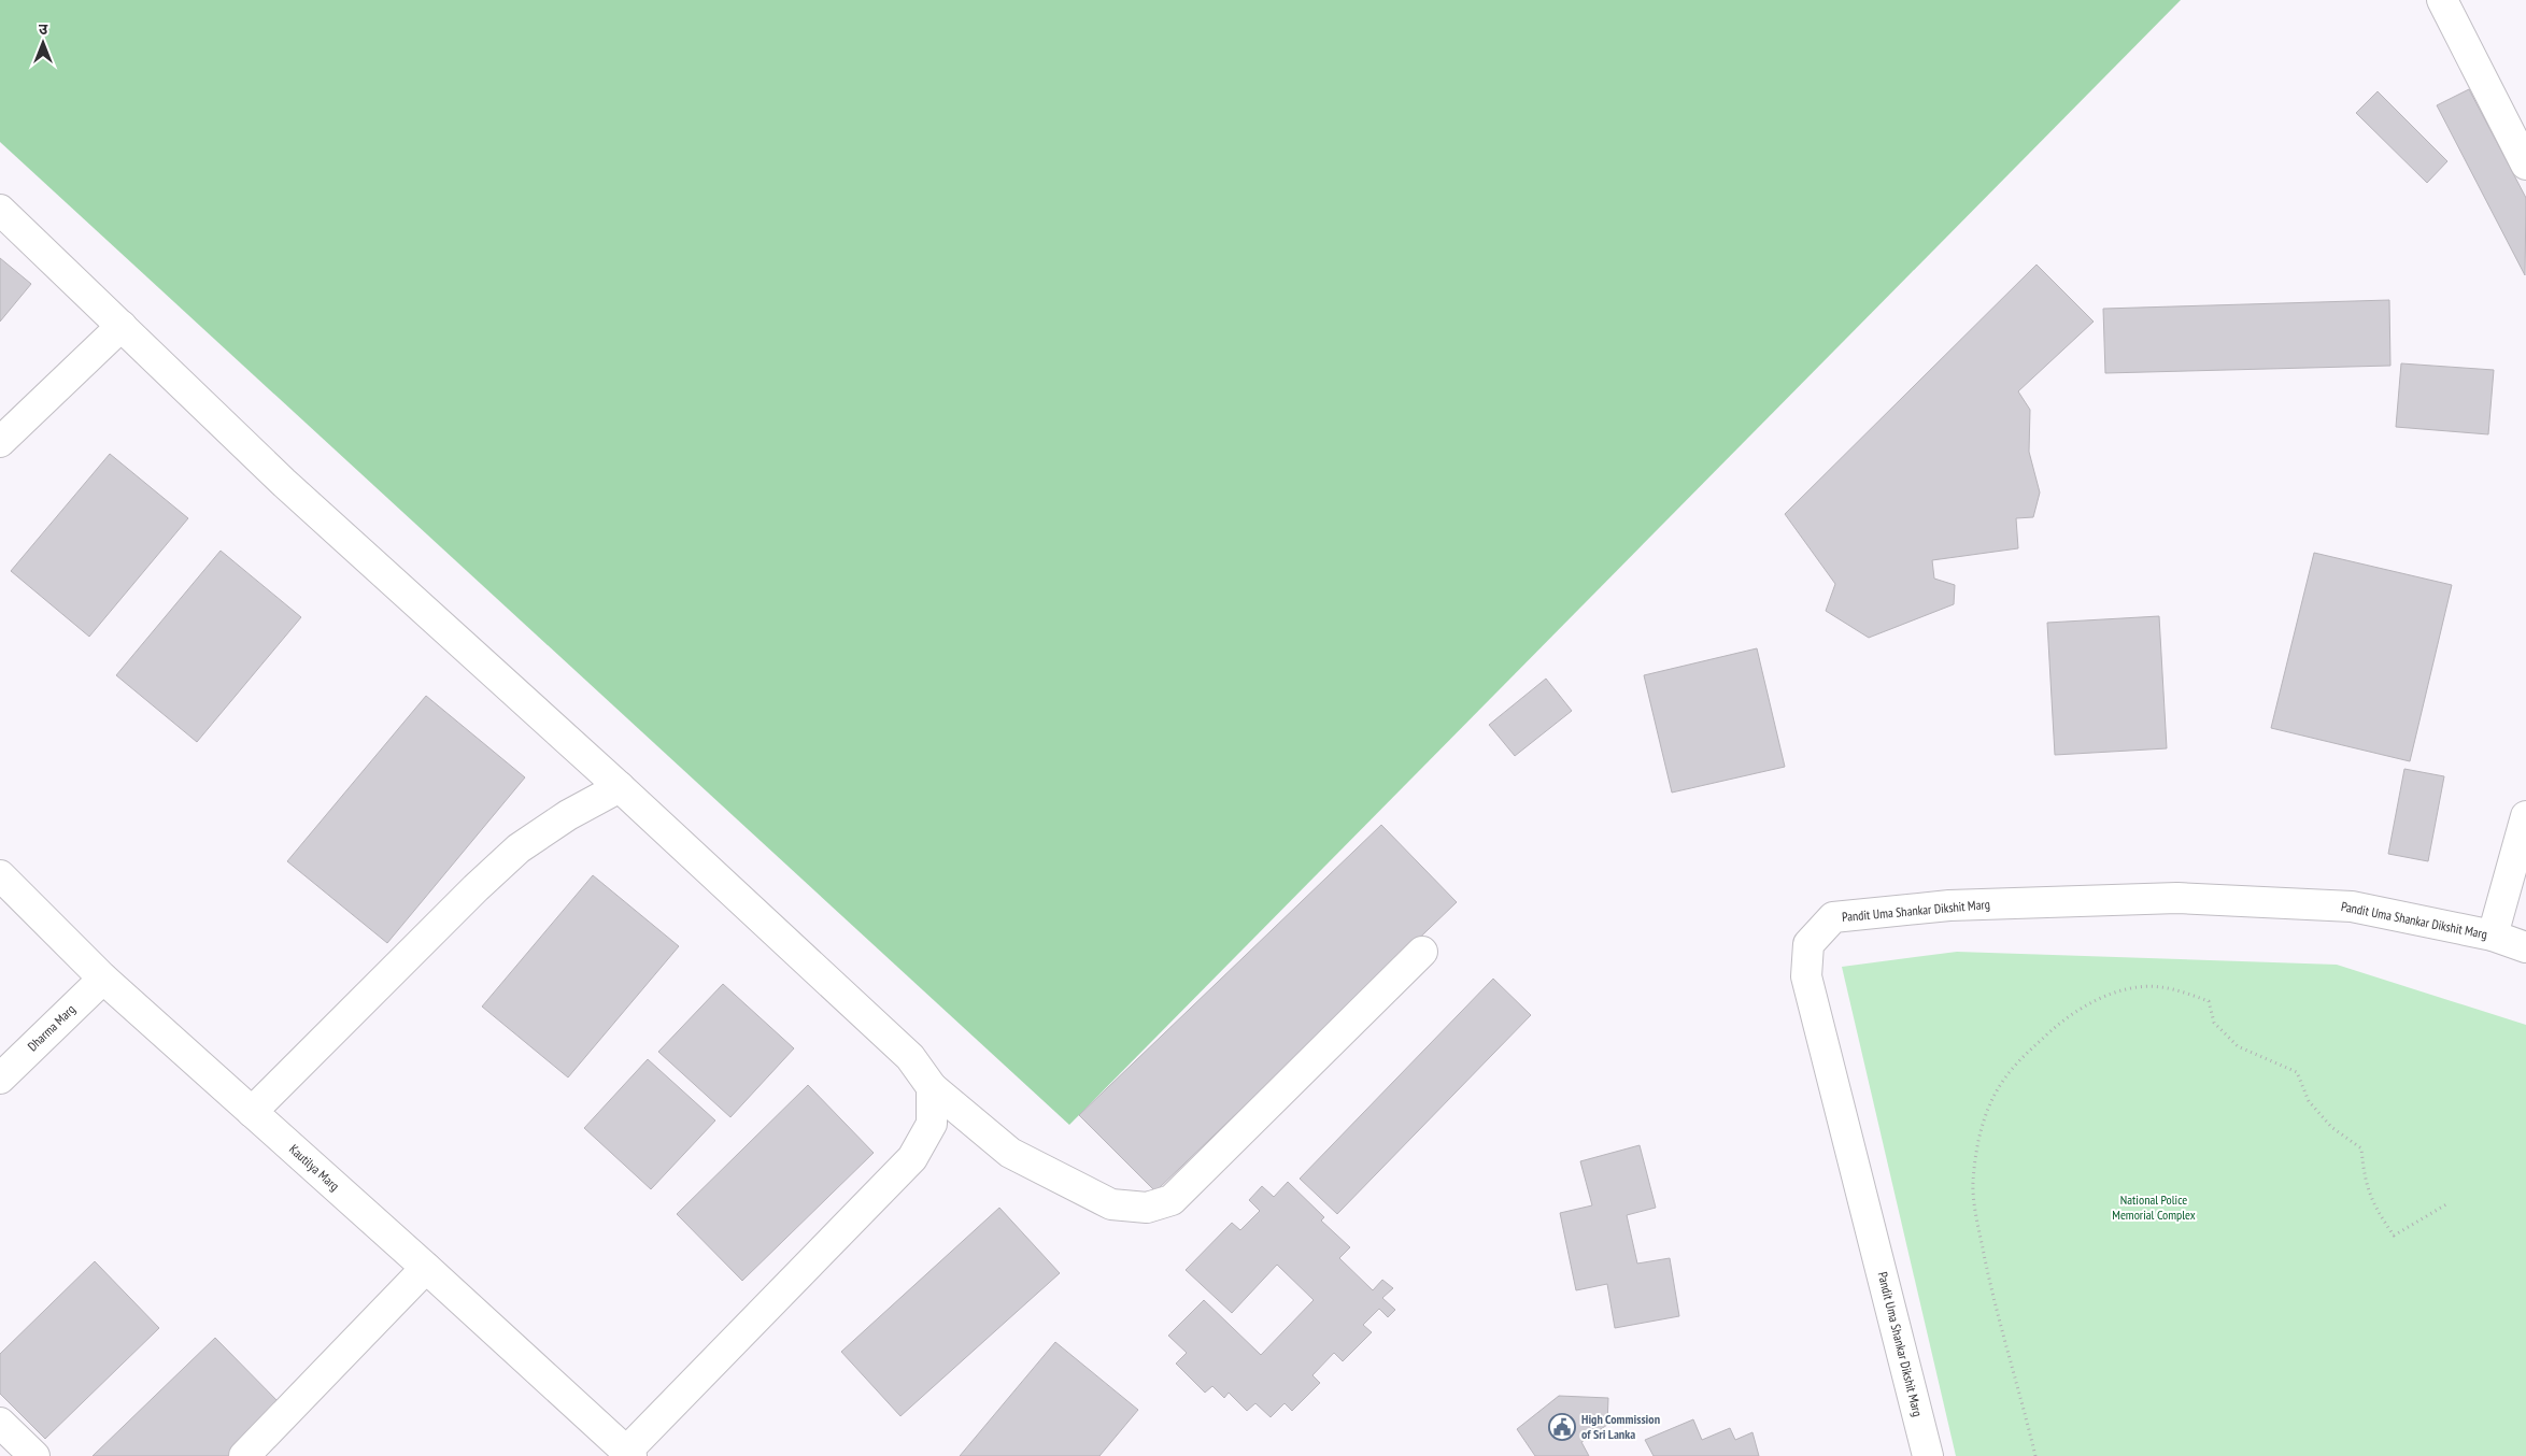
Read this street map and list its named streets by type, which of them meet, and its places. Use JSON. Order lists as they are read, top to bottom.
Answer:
{
  "streets": {
    "street": ["Pandit Uma Shankar Dikshit Marg", "Dharma Marg", "Kautilya Marg"]
  },
  "crossings": [
    ["Dharma Marg", "Kautilya Marg"]
  ],
  "parks": ["National Police Memorial Complex"],
  "places": {
    "public building": ["High Commission of Sri Lanka"]
  },
  "north": "top"
}
